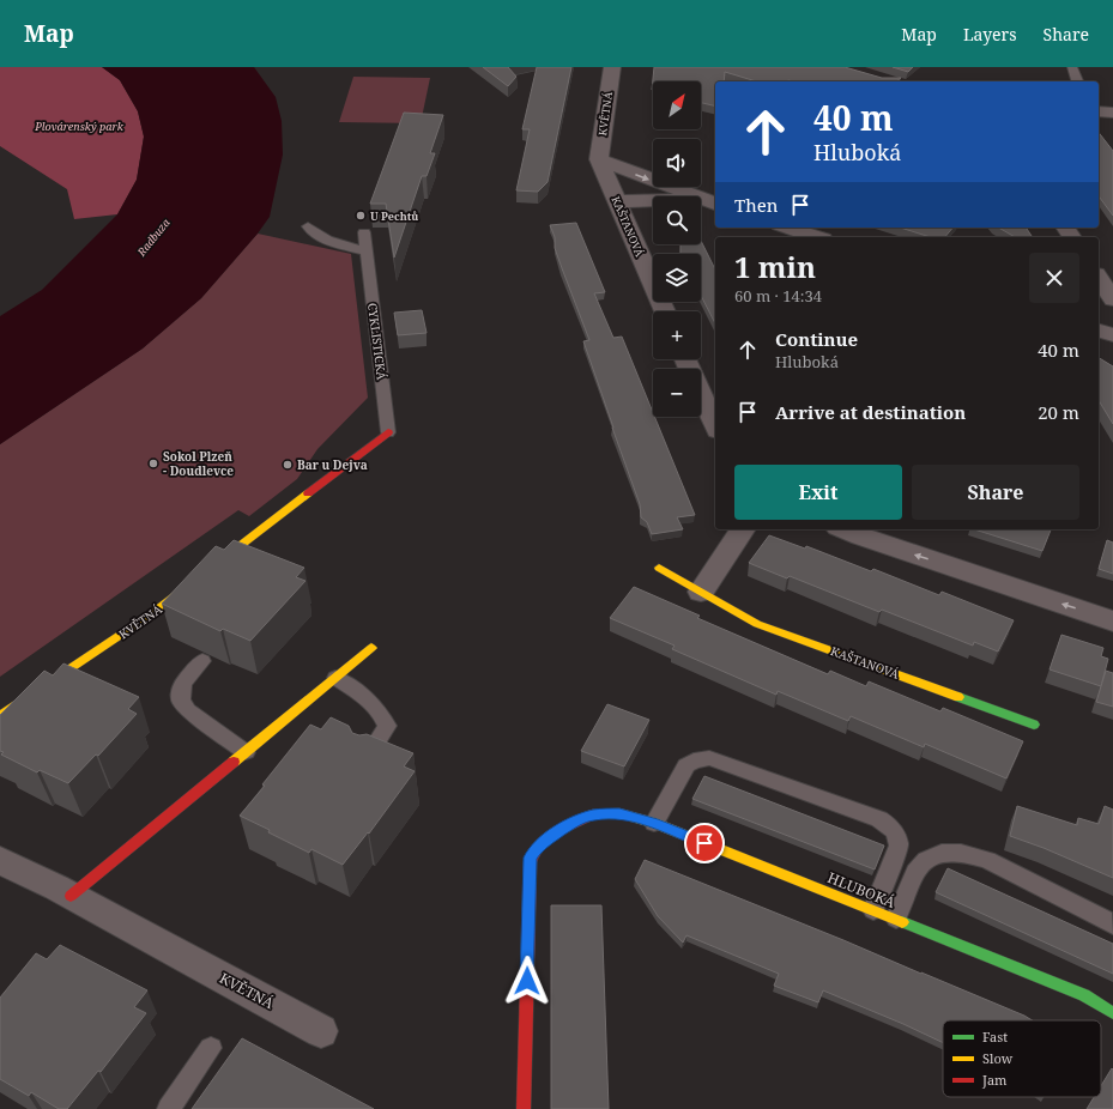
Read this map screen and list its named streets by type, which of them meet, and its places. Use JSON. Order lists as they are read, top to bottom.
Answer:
{
  "streets": {
    "street": ["KVĚTNÁ", "KAŠTANOVÁ", "HLUBOKÁ"],
    "lane": ["CYKLISTICKÁ"]
  },
  "crossings": [
    ["KVĚTNÁ", "KAŠTANOVÁ"],
    ["KVĚTNÁ", "CYKLISTICKÁ"]
  ],
  "water": ["Radbuza"],
  "parks": ["Plovárenský park"],
  "places": ["U Pechtů", "Sokol Plzeň - Doudlevce", "Bar u Dejva"],
  "legend": ["Fast", "Slow", "Jam"],
  "north": "top right",
  "page": {
    "header": "Map",
    "nav": ["Map", "Layers", "Share"],
    "map_buttons": ["+", "−"],
    "turn": ["40 m", "Hluboká"],
    "then": "Then",
    "heading": ["1 min", "60 m · 14:34"],
    "list": [
      {
        "name": "Continue",
        "note": "Hluboká",
        "value": "40 m"
      },
      {
        "name": "Arrive at destination",
        "value": "20 m"
      }
    ],
    "buttons": ["Exit", "Share"]
  }
}
